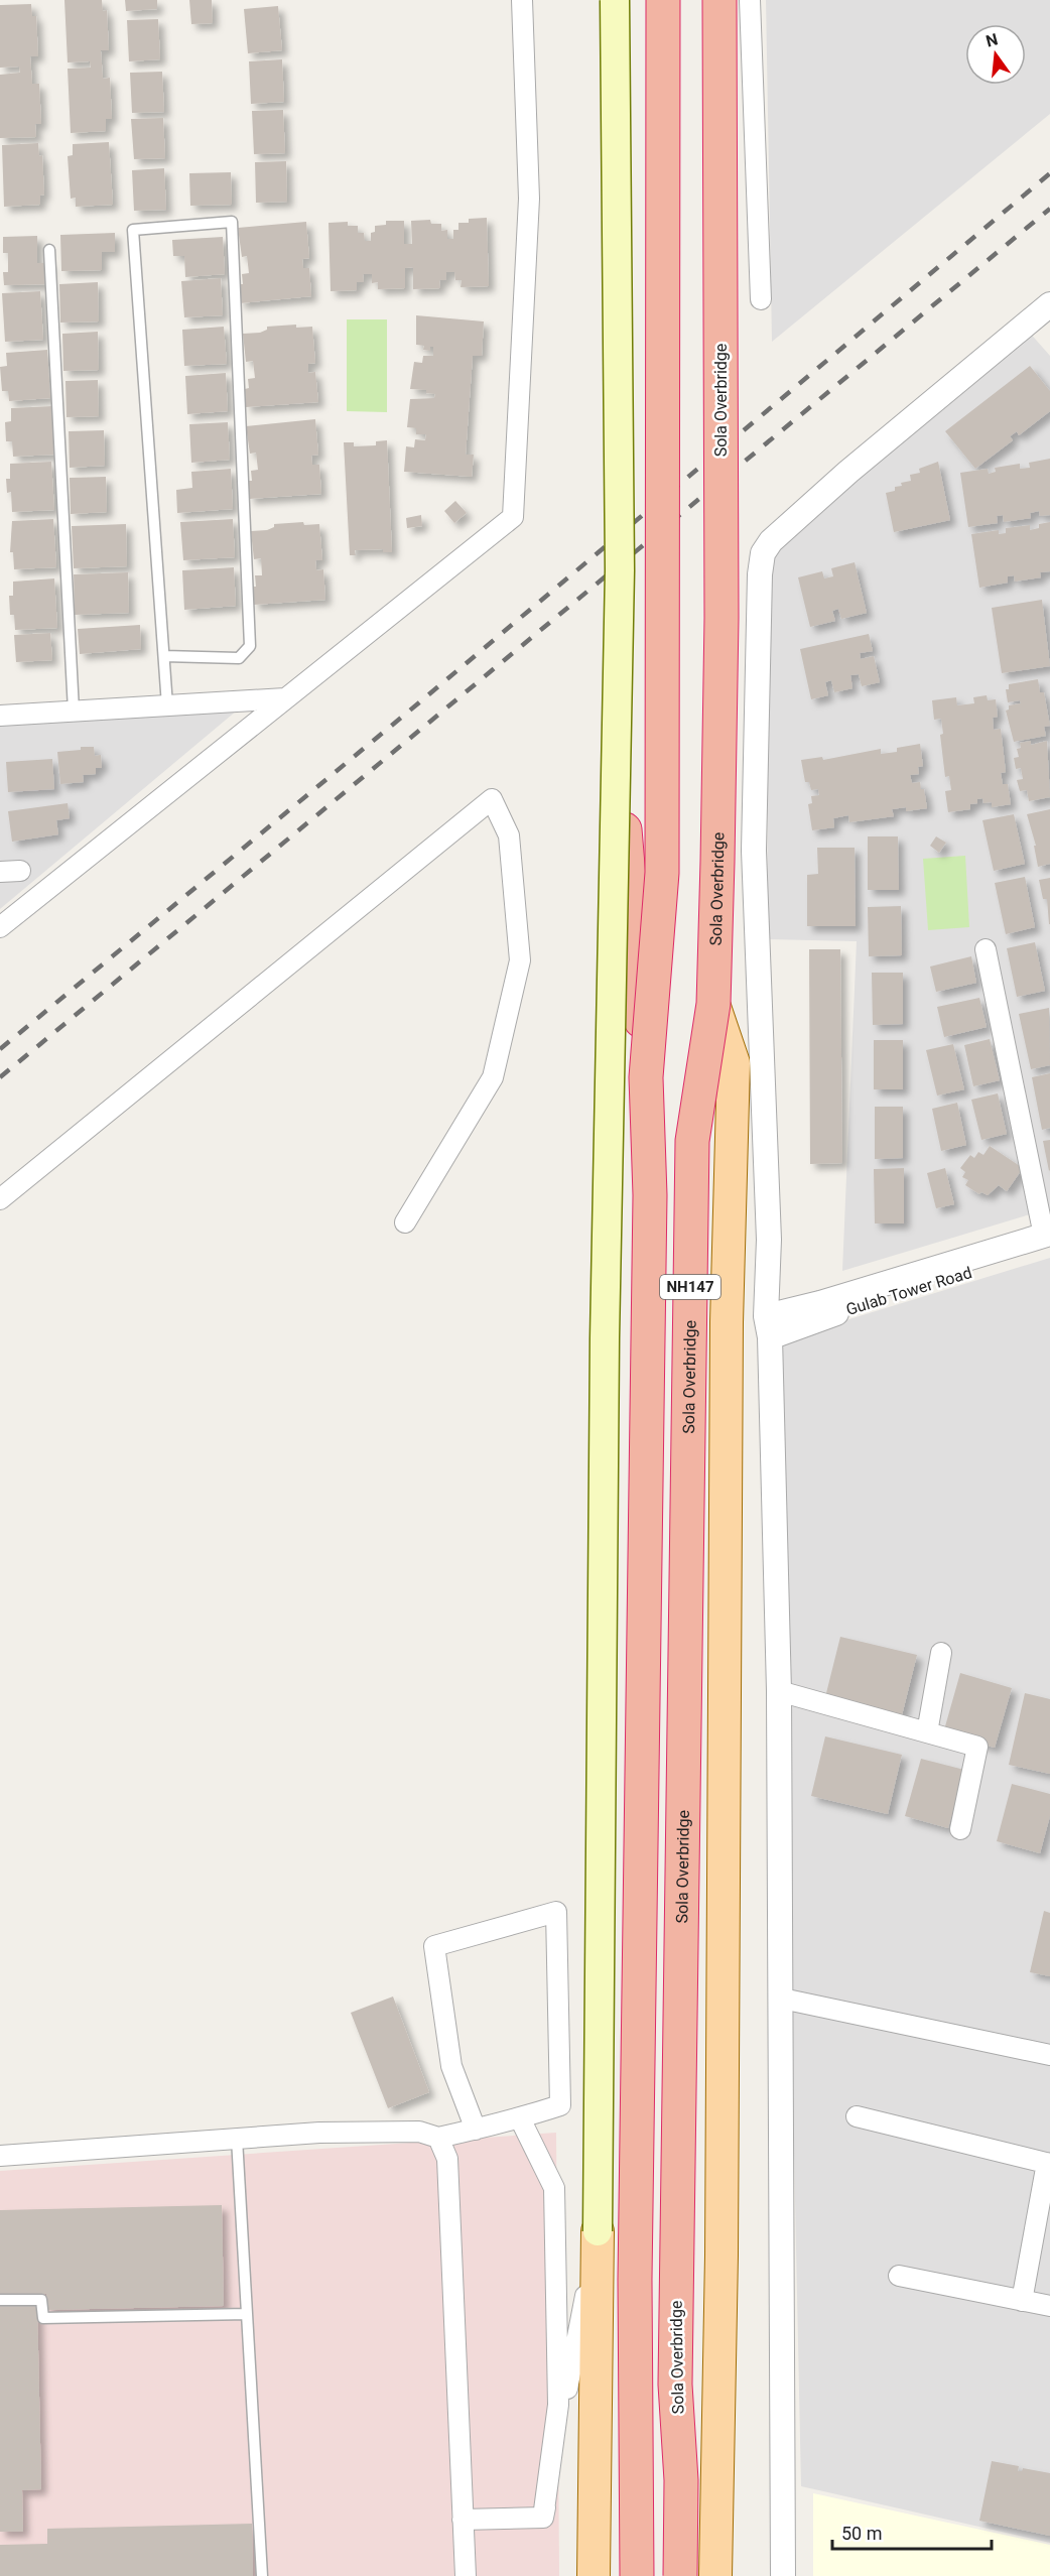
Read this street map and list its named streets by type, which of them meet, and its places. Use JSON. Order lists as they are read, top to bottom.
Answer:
{
  "streets": {
    "highway": ["Sola Overbridge", "NH147"],
    "street": ["Gulab Tower Road"]
  },
  "scale_bar": "50 m",
  "north": "top"
}
